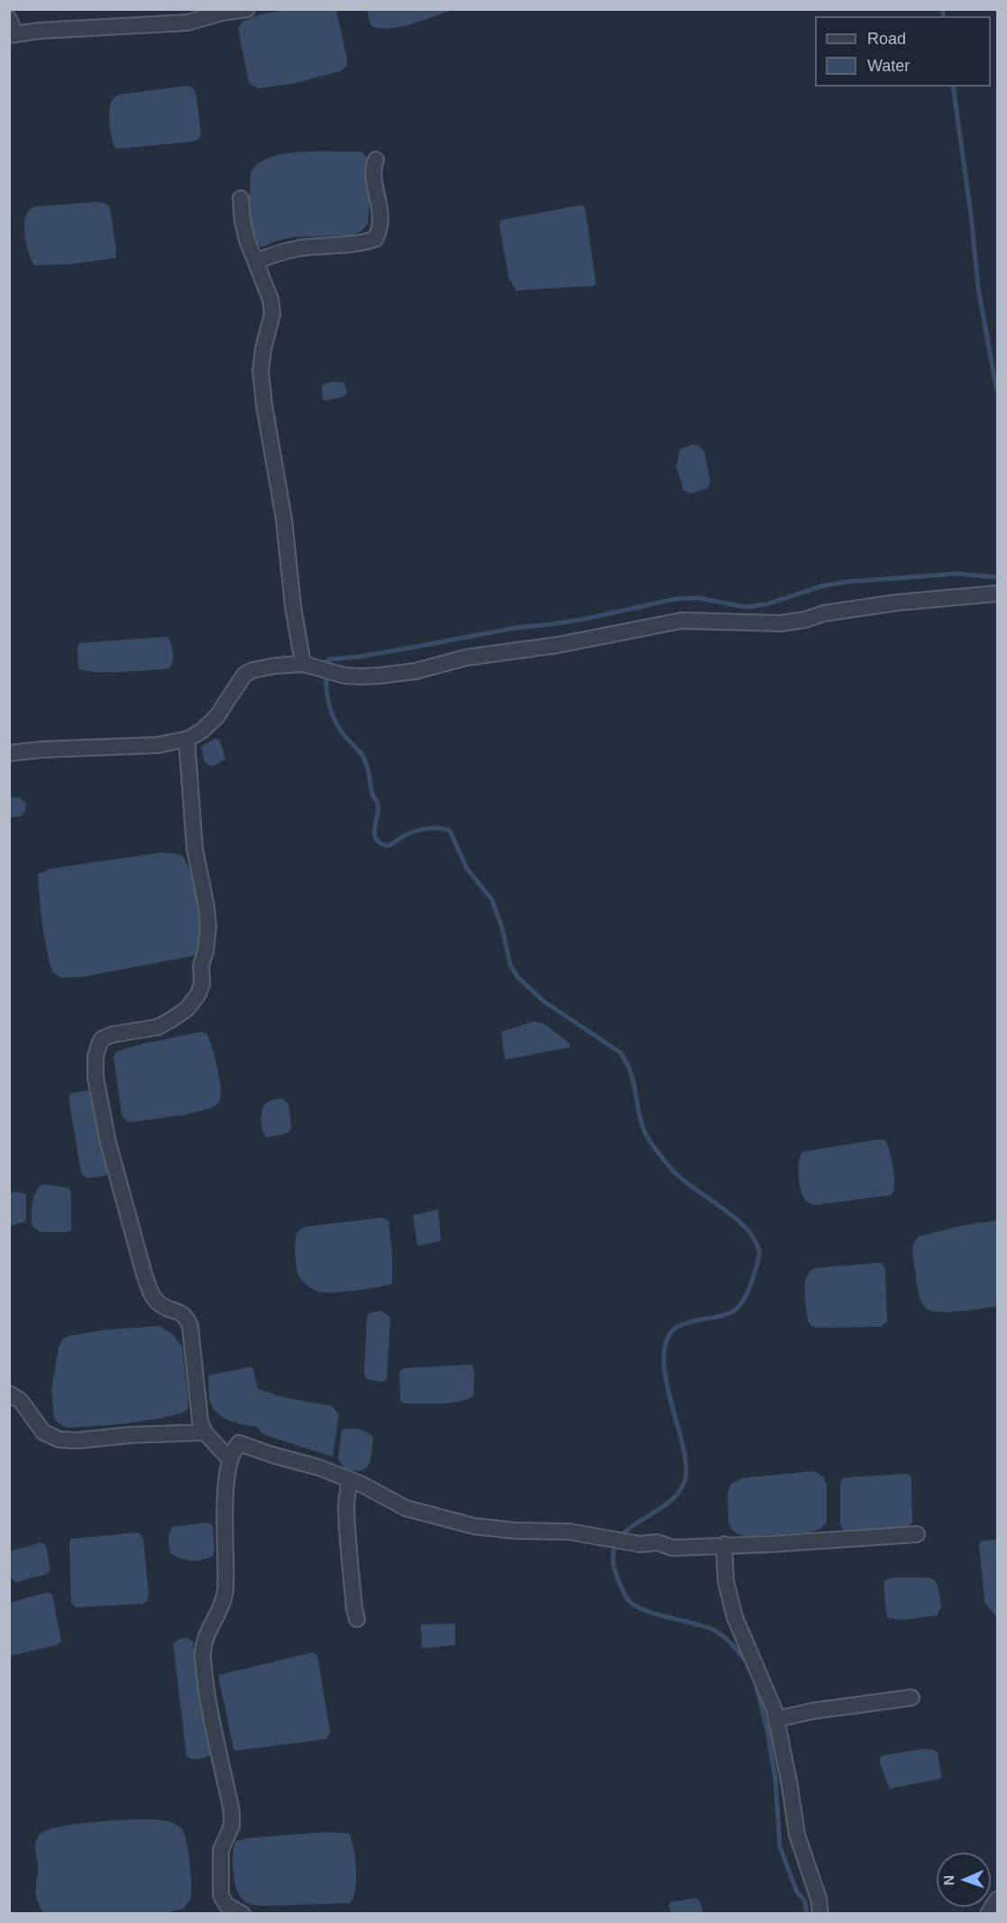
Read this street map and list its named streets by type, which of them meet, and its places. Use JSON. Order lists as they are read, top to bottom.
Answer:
{
  "legend": ["Road", "Water"],
  "north": "left"
}
